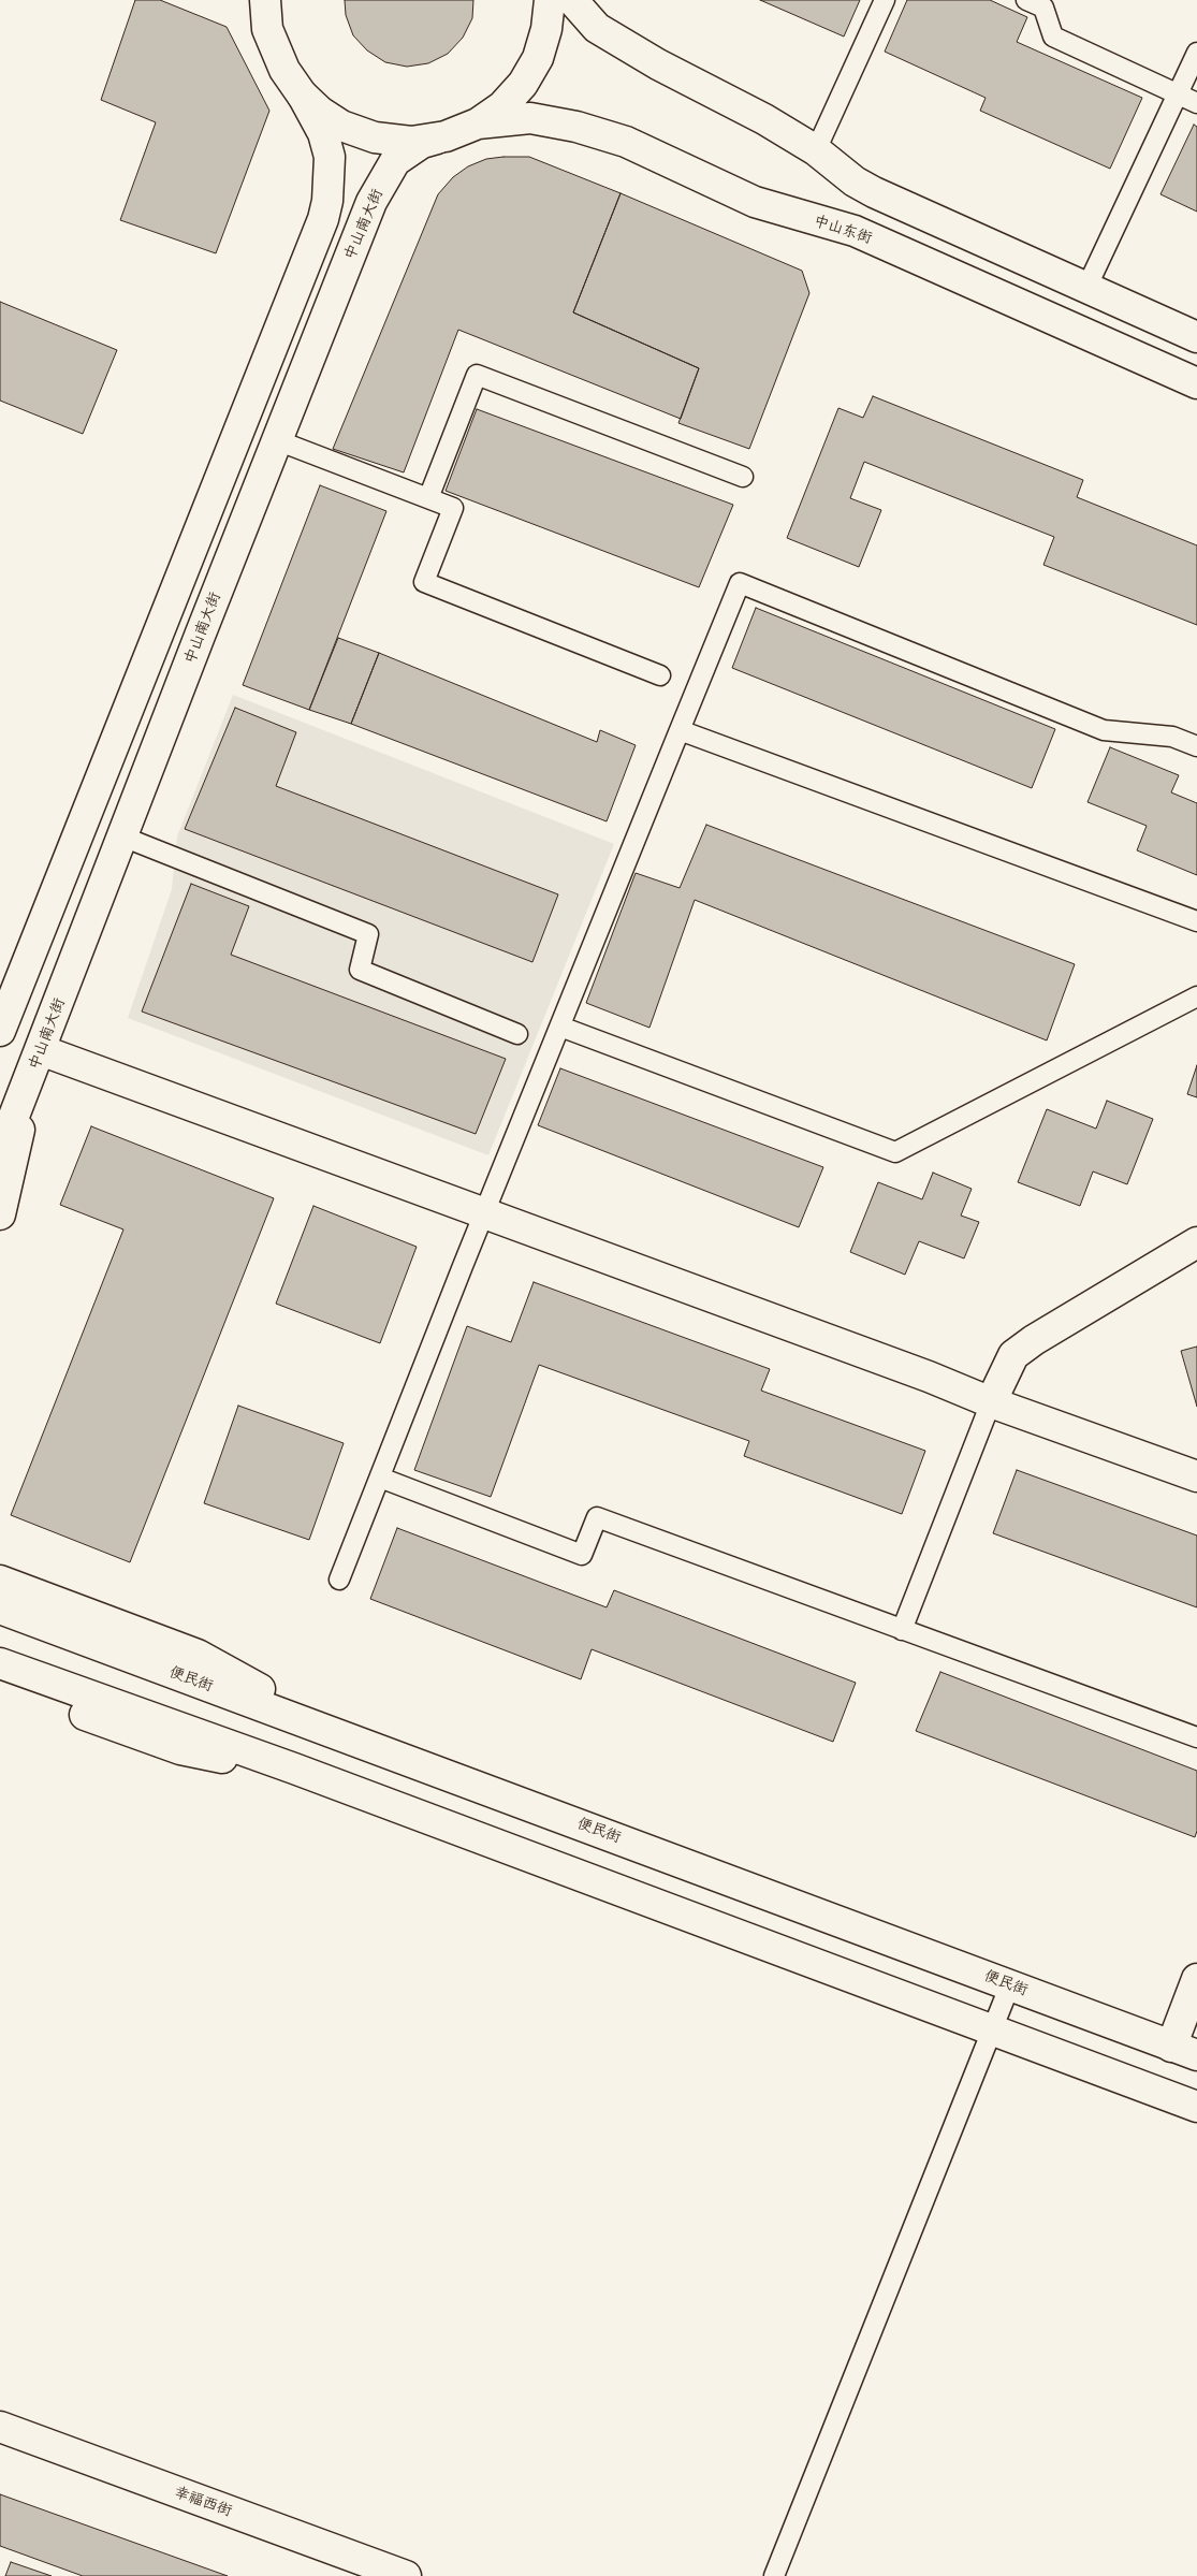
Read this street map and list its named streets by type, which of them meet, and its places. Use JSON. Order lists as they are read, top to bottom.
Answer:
{
  "streets": {
    "street": [
      "中山南大街",
      "中山东街",
      "便民街",
      "幸福西街"
    ]
  }
}
